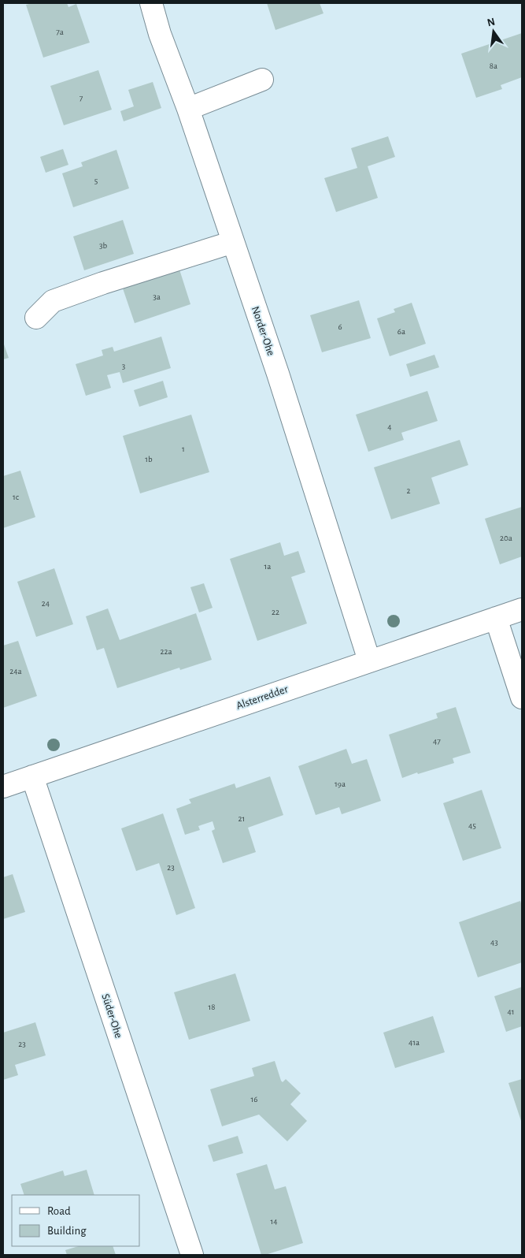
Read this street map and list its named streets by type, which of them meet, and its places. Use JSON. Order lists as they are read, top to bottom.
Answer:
{
  "streets": {
    "street": ["Norder-Ohe", "Alsterredder", "Süder-Ohe"]
  },
  "crossings": [
    ["Norder-Ohe", "Alsterredder"],
    ["Alsterredder", "Süder-Ohe"]
  ],
  "house_numbers": [
    "7a",
    "8a",
    "7",
    "5",
    "3b",
    "3a",
    "6",
    "6a",
    "3",
    "4",
    "1",
    "1b",
    "2",
    "1c",
    "20a",
    "1a",
    "24",
    "22",
    "22a",
    "24a",
    "47",
    "19a",
    "21",
    "45",
    "23",
    "43",
    "18",
    "41",
    "41a",
    "23",
    "16",
    "14"
  ],
  "legend": ["Road", "Building"],
  "north": "top"
}
